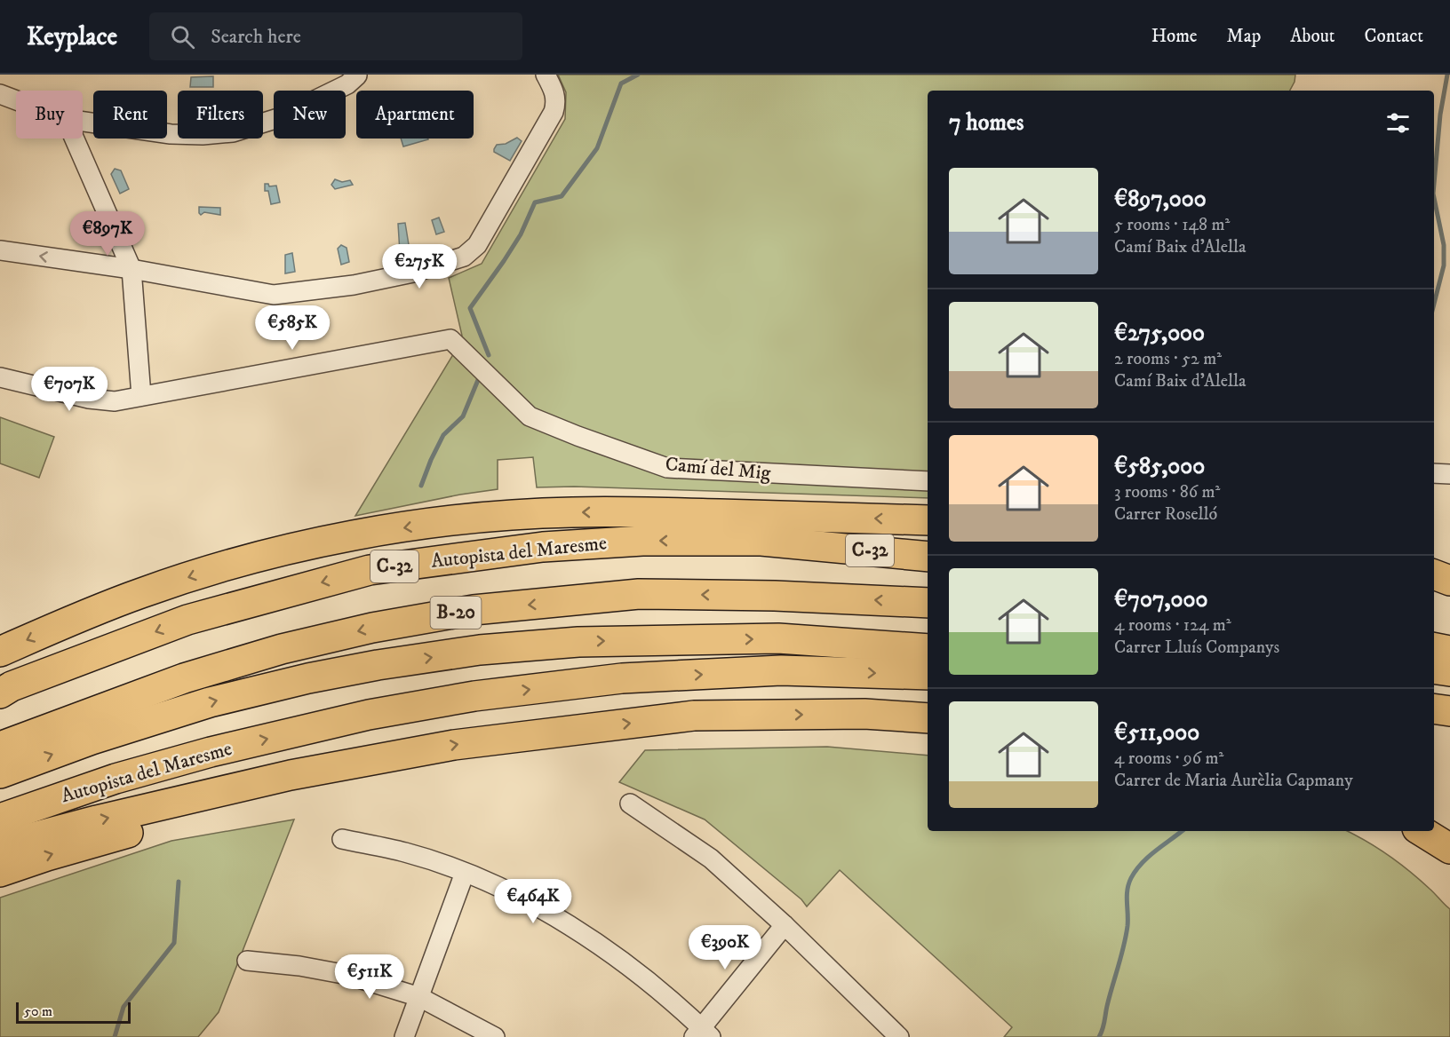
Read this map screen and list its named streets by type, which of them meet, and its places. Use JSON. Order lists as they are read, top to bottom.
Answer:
{
  "streets": {
    "highway": ["C-32", "Autopista del Maresme", "B-20"],
    "street": ["Camí del Mig"]
  },
  "scale_bar": "50 m",
  "page": {
    "header": "Keyplace",
    "search": "Search here",
    "nav": [
      "Home",
      "Map",
      "About",
      "Contact"
    ],
    "chip": [
      "Buy",
      "Rent",
      "Filters",
      "New",
      "Apartment"
    ],
    "heading": "7 homes",
    "list": [
      {
        "name": "€897,000",
        "note": "5 rooms · 148 m² · Camí Baix d'Alella"
      },
      {
        "name": "€275,000",
        "note": "2 rooms · 52 m² · Camí Baix d'Alella"
      },
      {
        "name": "€585,000",
        "note": "3 rooms · 86 m² · Carrer Roselló"
      },
      {
        "name": "€707,000",
        "note": "4 rooms · 124 m² · Carrer Lluís Companys"
      },
      {
        "name": "€511,000",
        "note": "4 rooms · 96 m² · Carrer de Maria Aurèlia Capmany"
      }
    ],
    "price": [
      "€897K",
      "€275K",
      "€585K",
      "€707K",
      "€464K",
      "€390K",
      "€511K"
    ],
    "scale": "50 m"
  }
}
